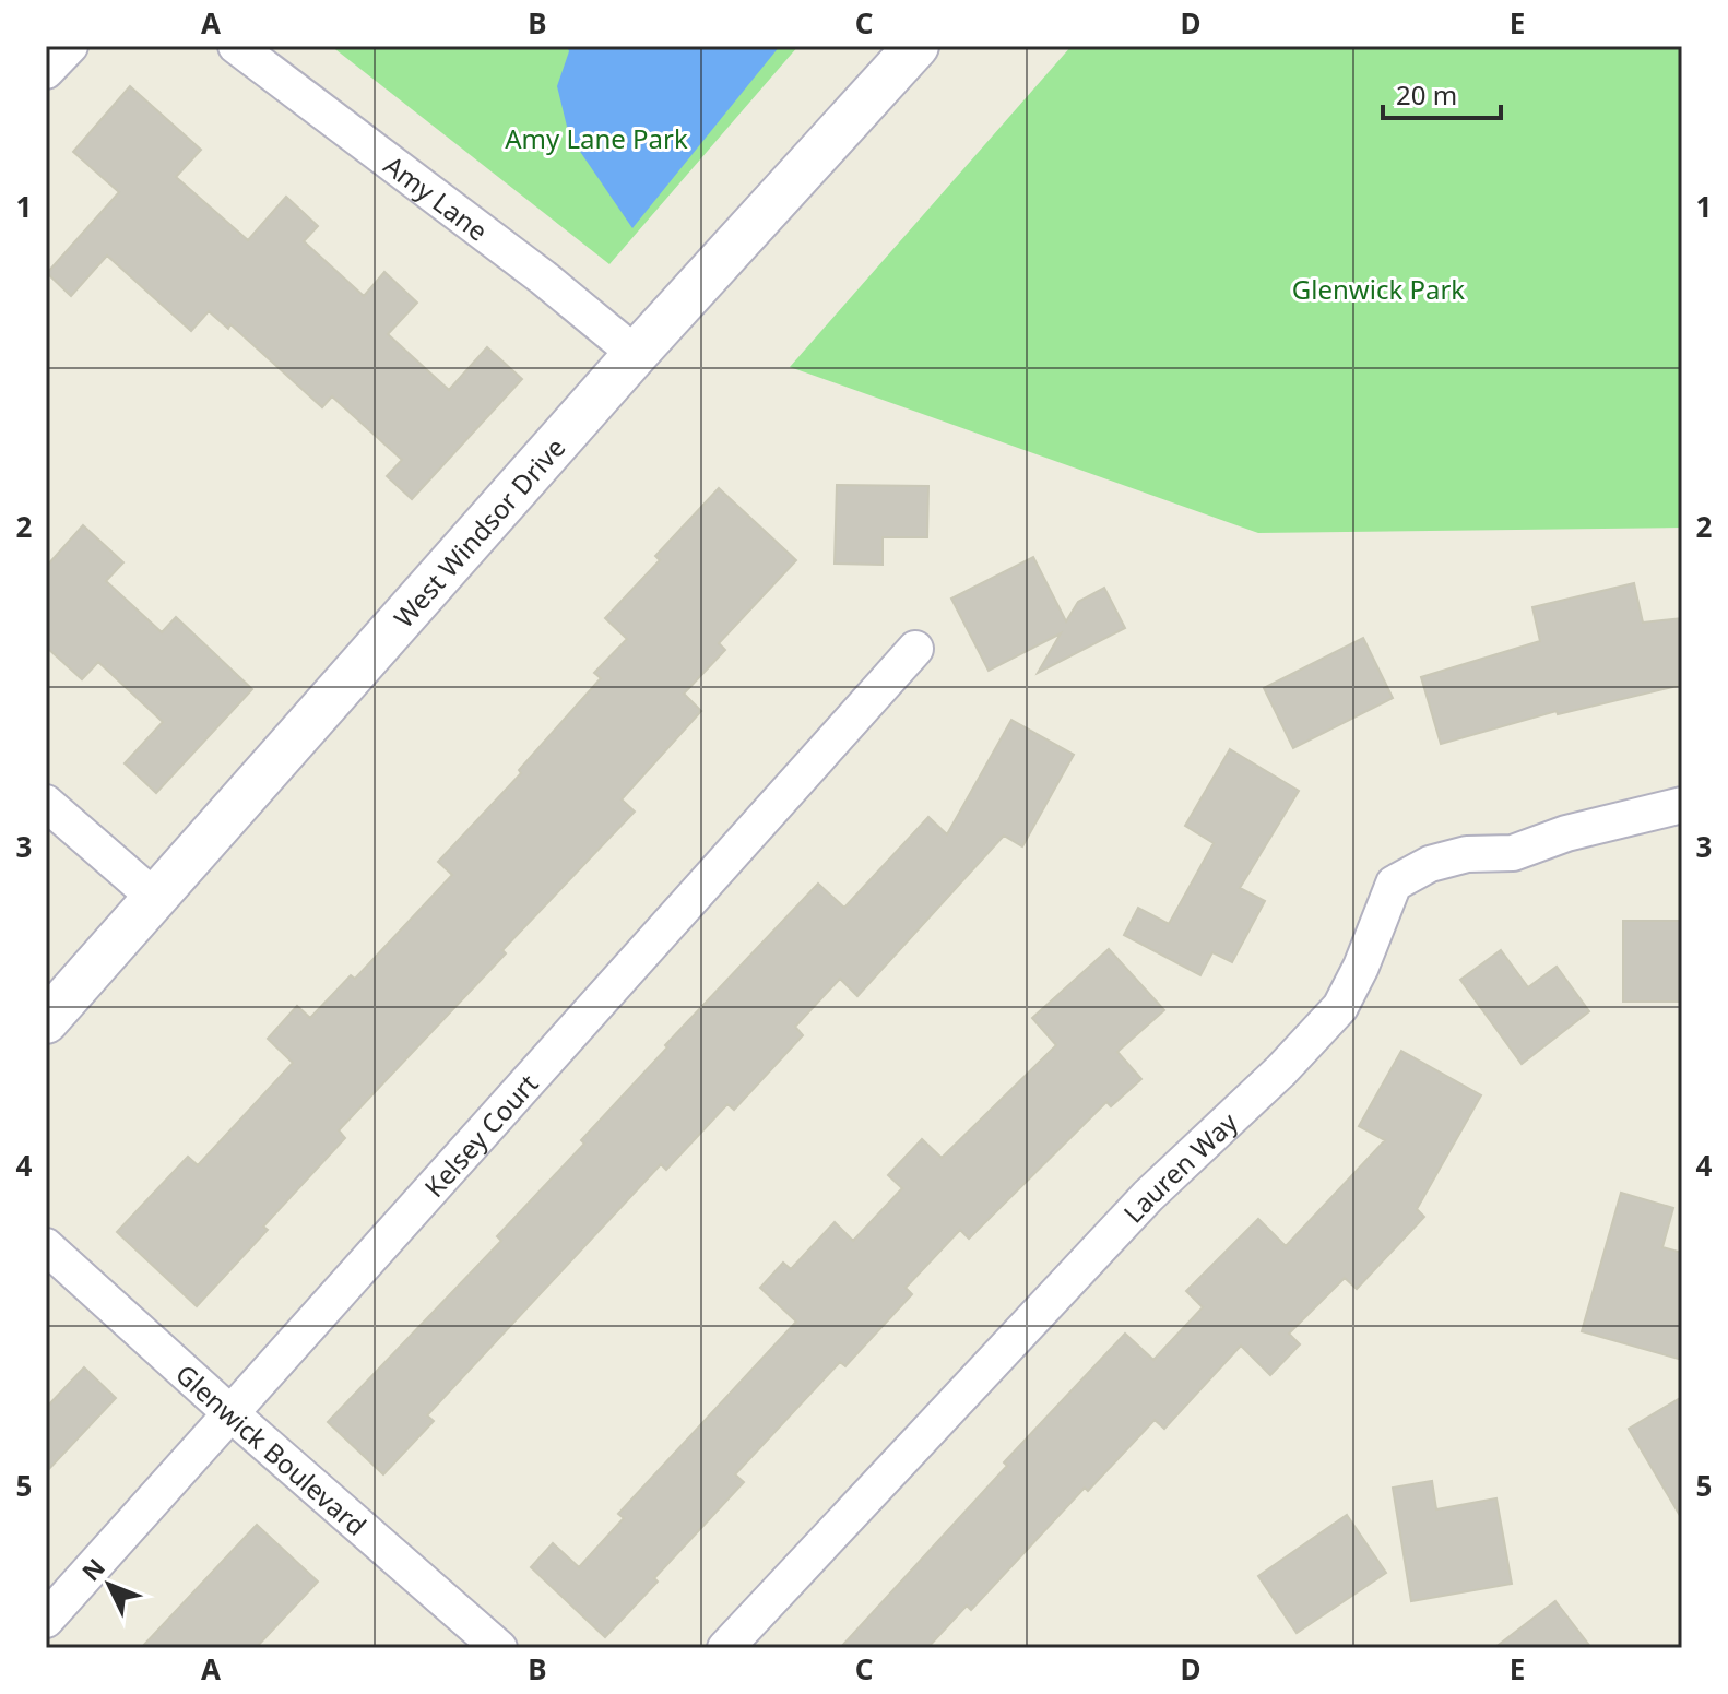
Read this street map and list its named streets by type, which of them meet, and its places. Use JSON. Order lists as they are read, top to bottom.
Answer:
{
  "streets": {
    "street": [
      "Amy Lane",
      "West Windsor Drive",
      "Kelsey Court",
      "Lauren Way",
      "Glenwick Boulevard"
    ]
  },
  "crossings": [
    ["Amy Lane", "West Windsor Drive"],
    ["Kelsey Court", "Glenwick Boulevard"]
  ],
  "parks": ["Amy Lane Park", "Glenwick Park"],
  "scale_bar": "20 m",
  "north": "top left",
  "grid": {
    "columns": [
      "A",
      "B",
      "C",
      "D",
      "E"
    ],
    "rows": [
      "1",
      "2",
      "3",
      "4",
      "5"
    ]
  }
}
